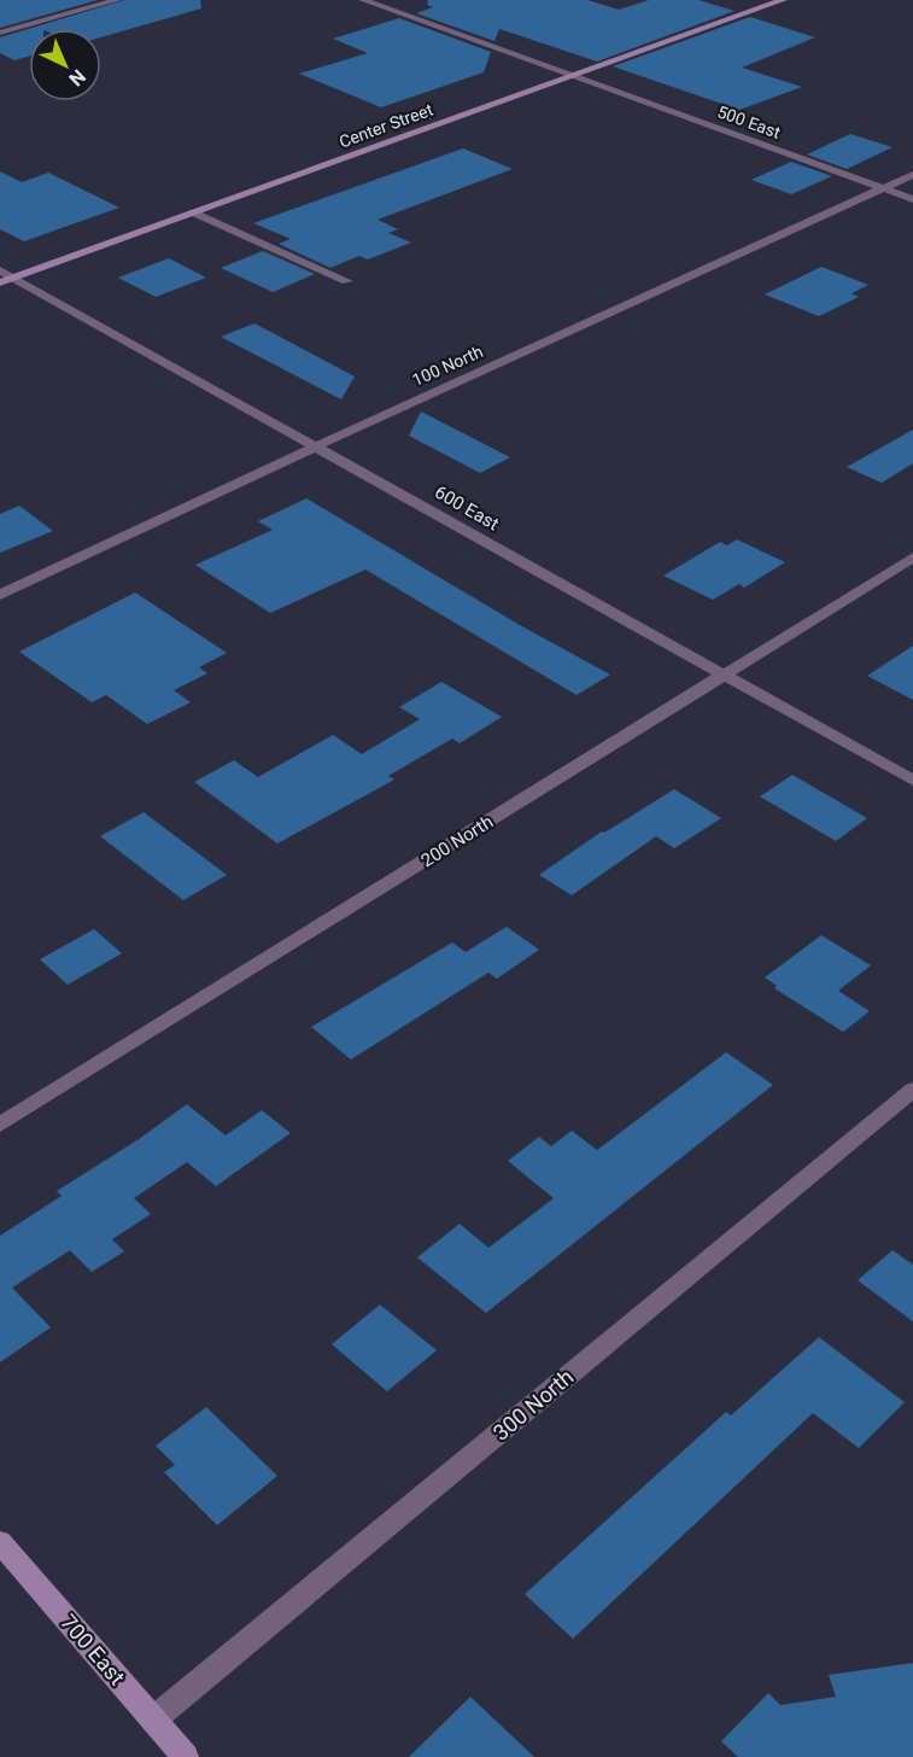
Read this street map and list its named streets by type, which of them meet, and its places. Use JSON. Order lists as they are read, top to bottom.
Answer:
{
  "streets": {
    "street": [
      "500 East",
      "Center Street",
      "100 North",
      "600 East",
      "200 North",
      "300 North",
      "700 East"
    ]
  },
  "crossings": [
    ["500 East", "Center Street"],
    ["500 East", "100 North"],
    ["Center Street", "600 East"],
    ["100 North", "600 East"],
    ["600 East", "200 North"],
    ["300 North", "700 East"]
  ],
  "north": "bottom right"
}
